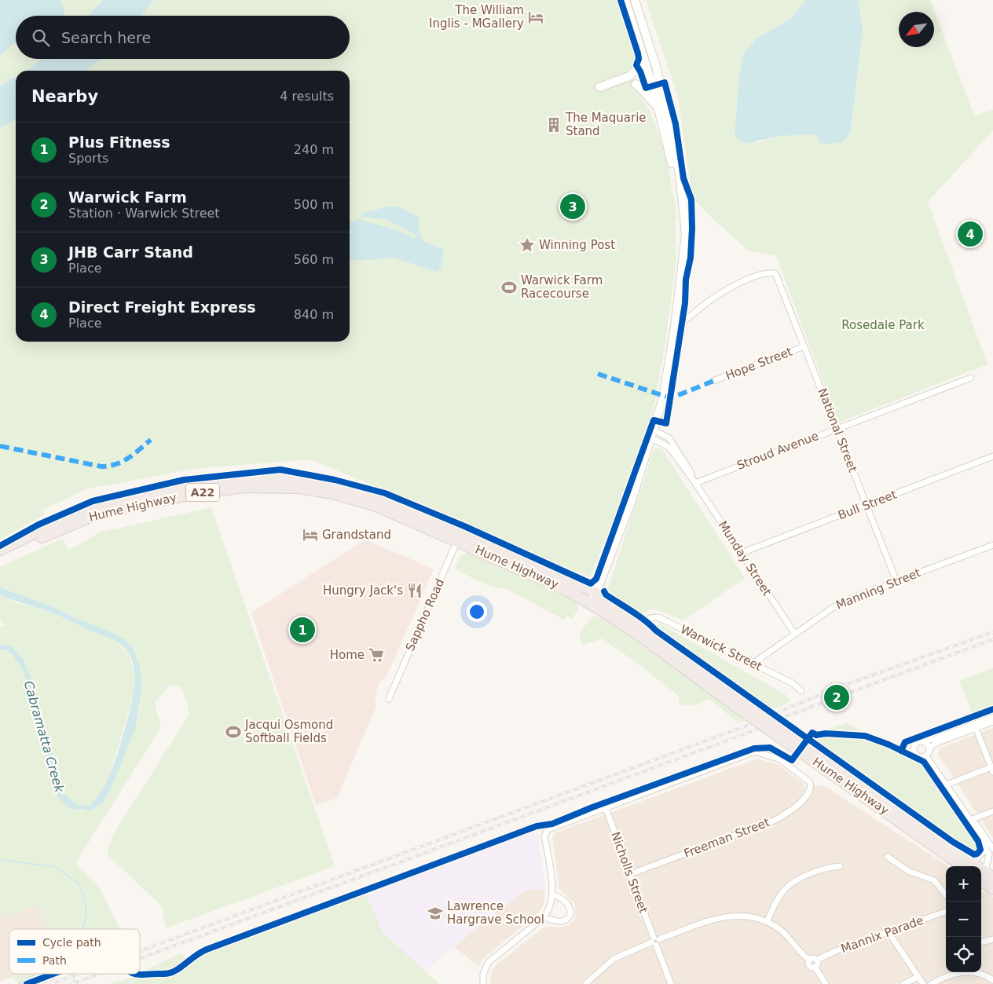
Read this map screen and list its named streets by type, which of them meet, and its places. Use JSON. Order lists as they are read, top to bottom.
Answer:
{
  "streets": {
    "highway": ["A22", "Hume Highway"],
    "street": [
      "Hope Street",
      "National Street",
      "Stroud Avenue",
      "Bull Street",
      "Munday Street",
      "Manning Street",
      "Sappho Road",
      "Warwick Street",
      "Freeman Street",
      "Nicholls Street",
      "Mannix Parade"
    ]
  },
  "crossings": [
    ["Hope Street", "National Street"],
    ["National Street", "Stroud Avenue"],
    ["National Street", "Bull Street"],
    ["National Street", "Manning Street"],
    ["Stroud Avenue", "Munday Street"],
    ["Bull Street", "Munday Street"],
    ["Hume Highway", "Sappho Road"],
    ["Hume Highway", "Warwick Street"],
    ["Munday Street", "Manning Street"],
    ["Manning Street", "Warwick Street"],
    ["Freeman Street", "Nicholls Street"]
  ],
  "water": ["Cabramatta Creek"],
  "parks": ["Rosedale Park"],
  "places": {
    "hotel": ["The William Inglis - MGallery", "Grandstand"],
    "building": ["The Maquarie Stand"],
    "place": ["Winning Post"],
    "sports": ["Warwick Farm Racecourse", "Jacqui Osmond Softball Fields"],
    "restaurant": ["Hungry Jack's"],
    "supermarket": ["Home"],
    "school or university": ["Lawrence Hargrave School"]
  },
  "legend": ["Cycle path", "Path"],
  "north": "bottom left",
  "page": {
    "search": "Search here",
    "heading": ["Nearby", "4 results"],
    "list": [
      {
        "mark": "1",
        "name": "Plus Fitness",
        "note": "Sports",
        "value": "240 m"
      },
      {
        "mark": "2",
        "name": "Warwick Farm",
        "note": "Station · Warwick Street",
        "value": "500 m"
      },
      {
        "mark": "3",
        "name": "JHB Carr Stand",
        "note": "Place",
        "value": "560 m"
      },
      {
        "mark": "4",
        "name": "Direct Freight Express",
        "note": "Place",
        "value": "840 m"
      }
    ],
    "pins": [
      "3",
      "4",
      "1",
      "2"
    ],
    "map_buttons": ["+", "−"]
  }
}
